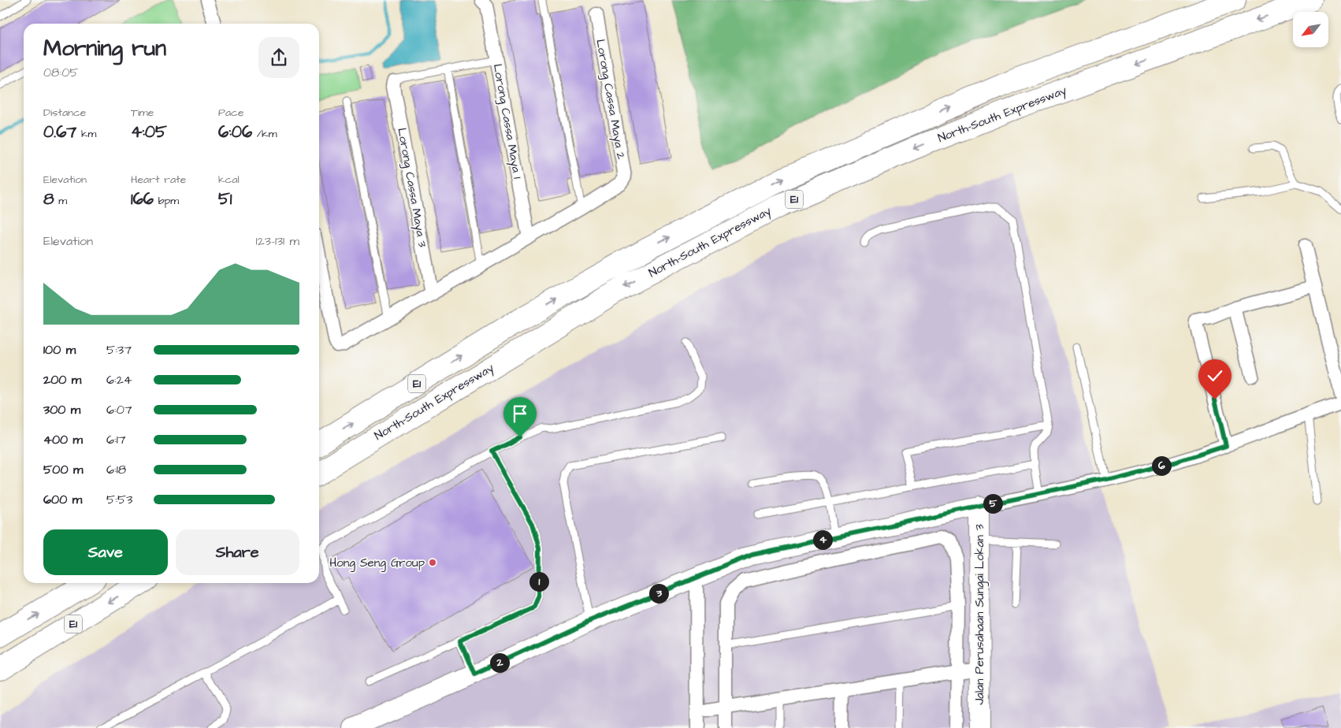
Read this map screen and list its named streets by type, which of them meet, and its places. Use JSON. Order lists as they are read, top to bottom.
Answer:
{
  "streets": {
    "highway": ["North–South Expressway", "E1"],
    "main road": ["Jalan Perusahaan Sungai Lokan 3"],
    "street": ["Lorong Cassa Maya 2", "Lorong Cassa Maya 1", "Lorong Cassa Maya 3"]
  },
  "places": ["Hong Seng Group"],
  "north": "bottom left",
  "page": {
    "heading": ["Morning run", "08:05"],
    "stats": [
      ["Distance", "0.67 km"],
      ["Time", "4:05"],
      ["Pace", "6:06 /km"],
      ["Elevation", "8 m"],
      ["Heart rate", "166 bpm"],
      ["kcal", "51"]
    ],
    "chart": ["Elevation", "123–131 m"],
    "list": [
      {
        "name": "100 m",
        "note": "5:37"
      },
      {
        "name": "200 m",
        "note": "6:24"
      },
      {
        "name": "300 m",
        "note": "6:07"
      },
      {
        "name": "400 m",
        "note": "6:17"
      },
      {
        "name": "500 m",
        "note": "6:18"
      },
      {
        "name": "600 m",
        "note": "5:53"
      }
    ],
    "pins": [
      "6",
      "5",
      "4",
      "1",
      "3",
      "2"
    ],
    "buttons": ["Save", "Share"]
  }
}
